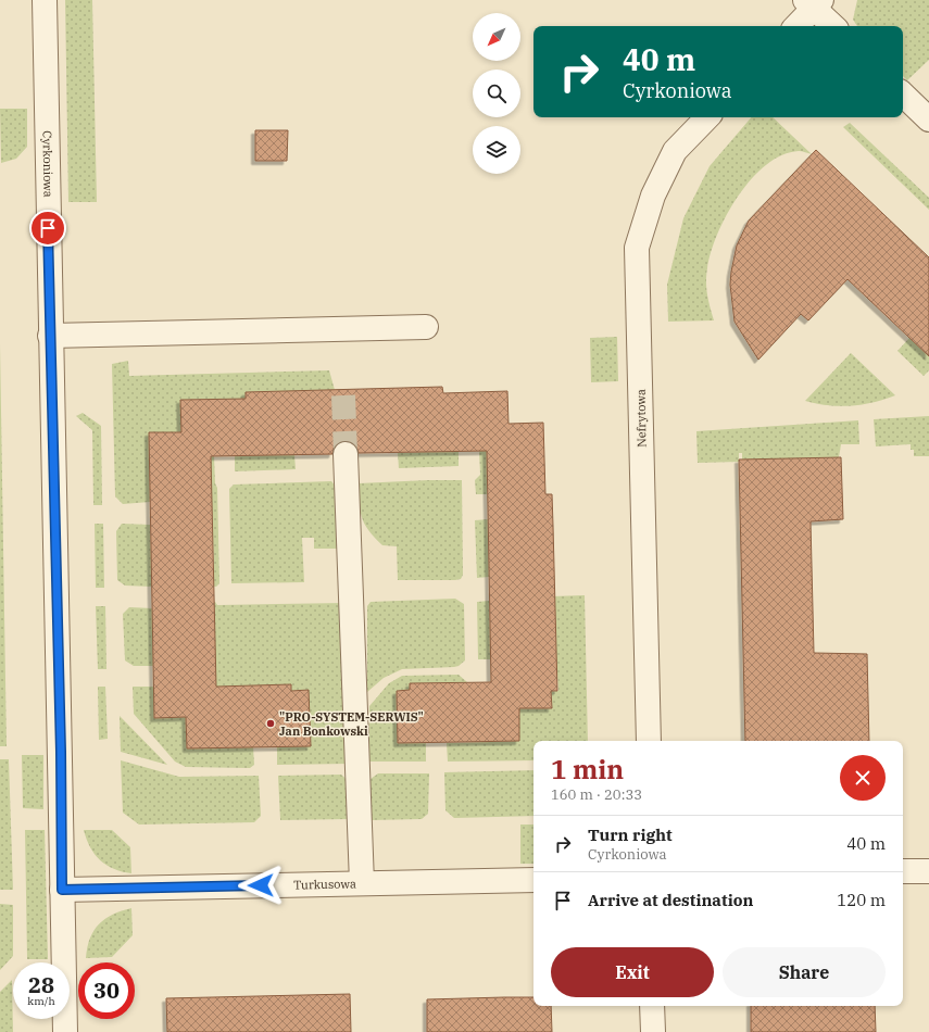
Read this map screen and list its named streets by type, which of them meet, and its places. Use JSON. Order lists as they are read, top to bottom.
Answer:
{
  "streets": {
    "street": ["Cyrkoniowa", "Nefrytowa", "Turkusowa"]
  },
  "crossings": [
    ["Cyrkoniowa", "Turkusowa"]
  ],
  "places": ["\"PRO-SYSTEM-SERWIS\" Jan Bonkowski"],
  "north": "bottom left",
  "page": {
    "turn": ["40 m", "Cyrkoniowa"],
    "heading": ["1 min", "160 m · 20:33"],
    "list": [
      {
        "name": "Turn right",
        "note": "Cyrkoniowa",
        "value": "40 m"
      },
      {
        "name": "Arrive at destination",
        "value": "120 m"
      }
    ],
    "buttons": ["Exit", "Share"],
    "speed": "28 km/h",
    "limit": "30"
  }
}
